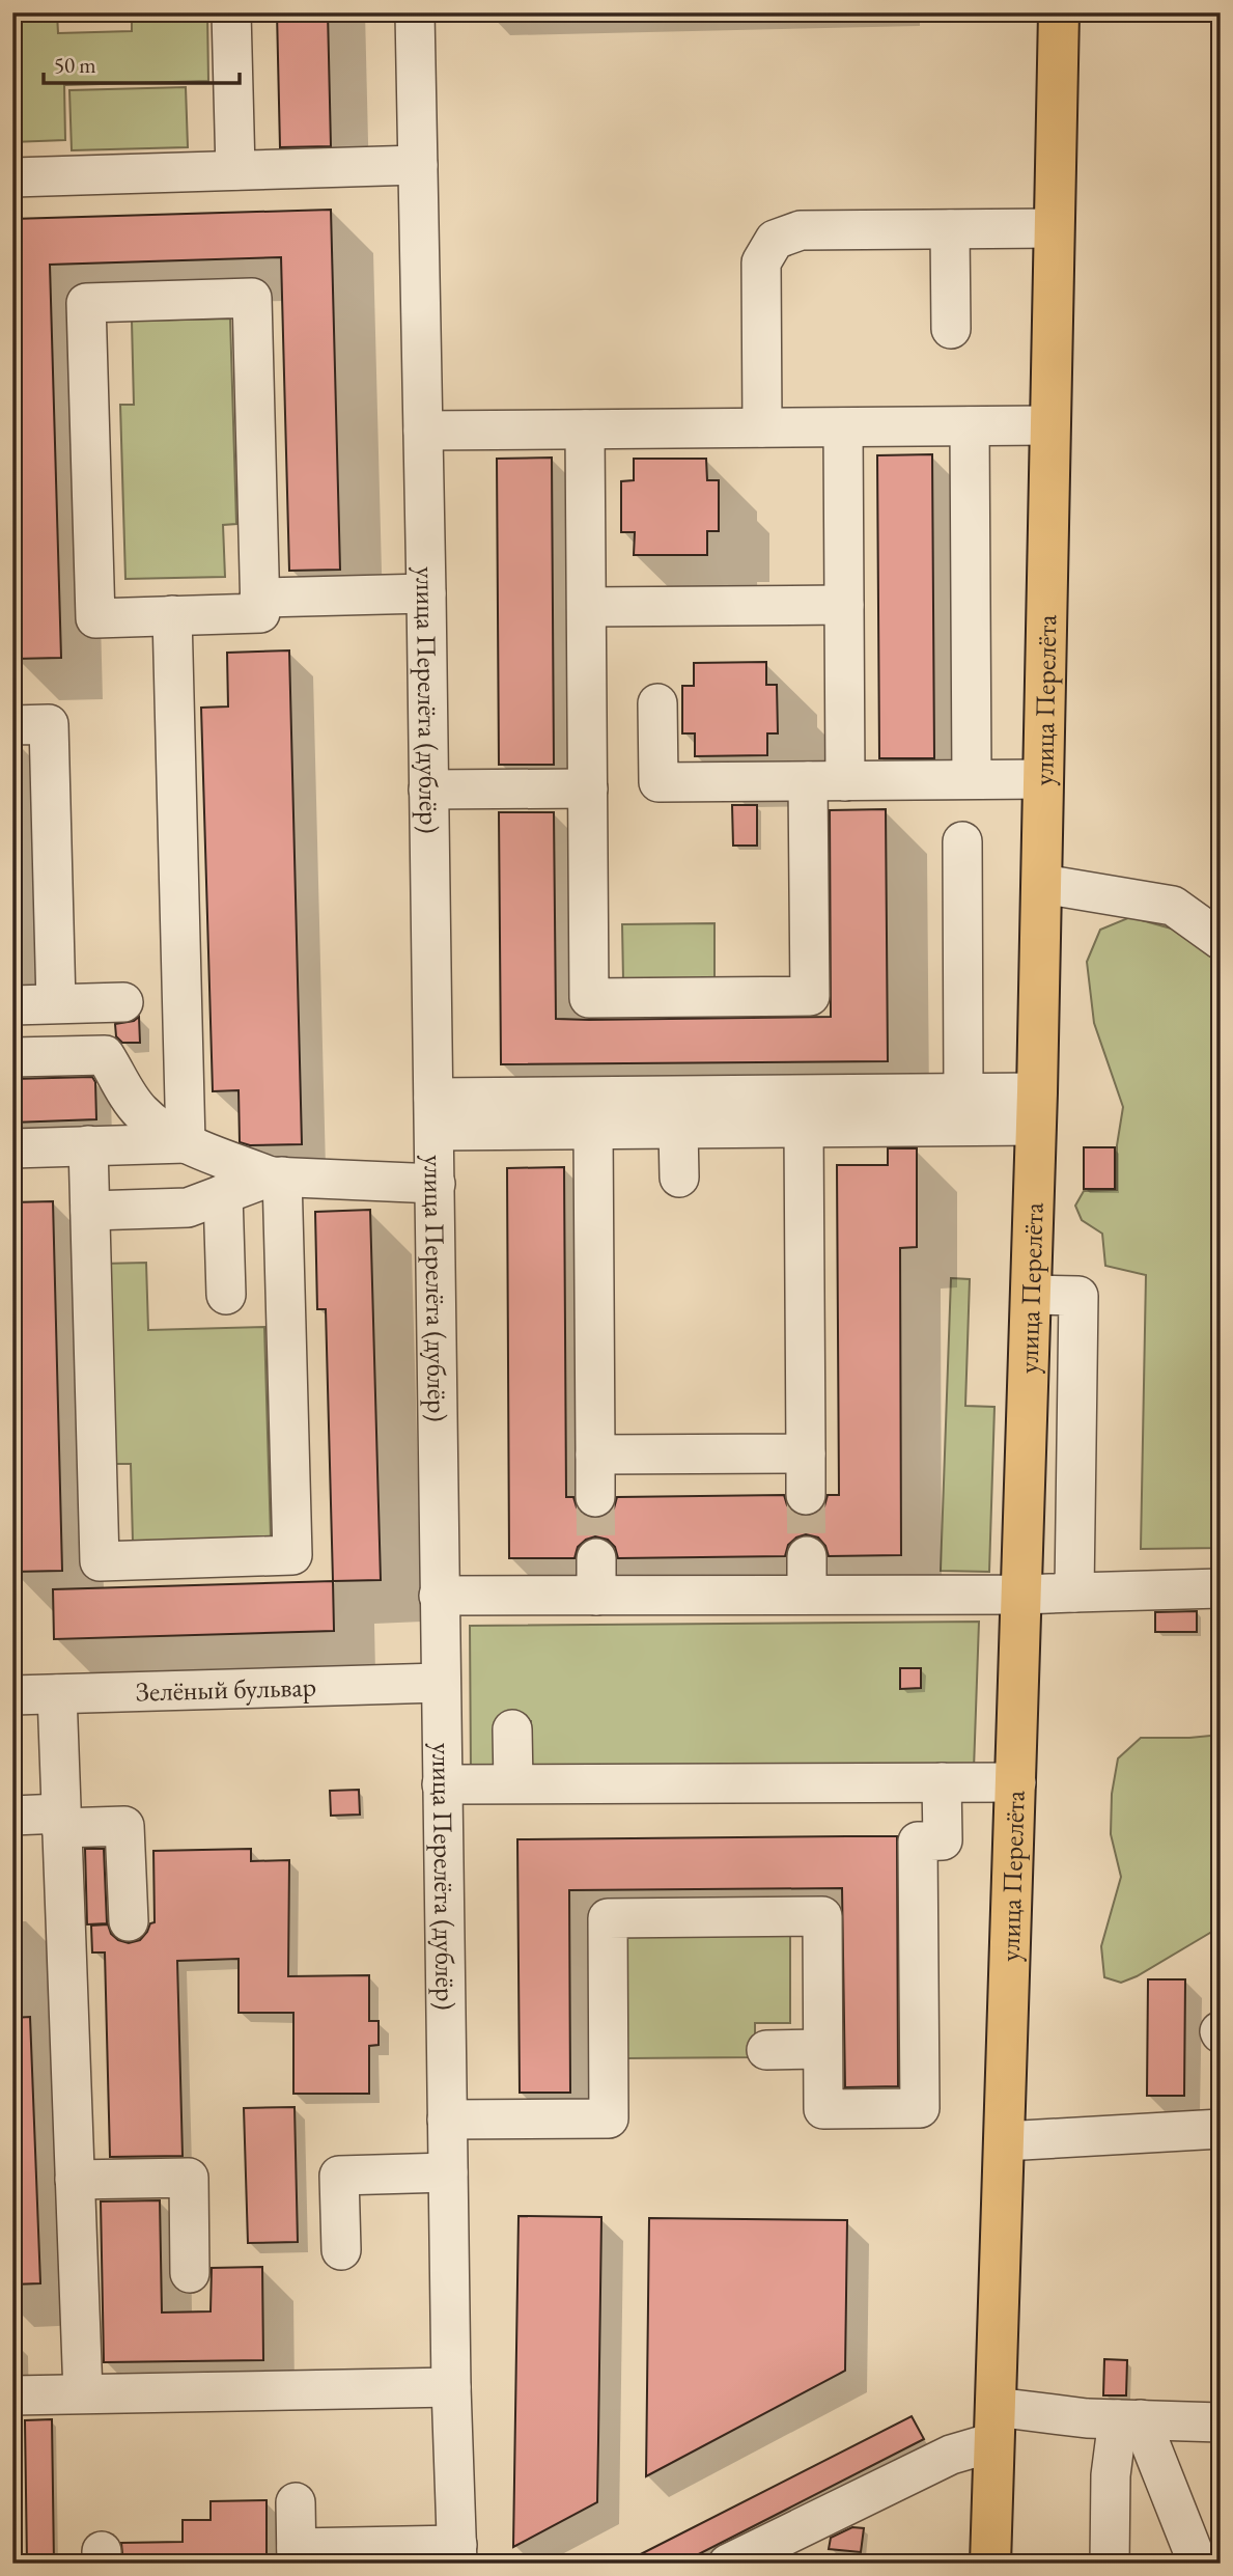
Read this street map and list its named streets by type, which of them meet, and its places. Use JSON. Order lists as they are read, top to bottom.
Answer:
{
  "streets": {
    "main road": ["улица Перелёта"],
    "street": ["улица Перелёта (дублёр)", "Зелёный бульвар"]
  },
  "crossings": [
    ["улица Перелёта (дублёр)", "Зелёный бульвар"]
  ],
  "scale_bar": "50 m"
}
